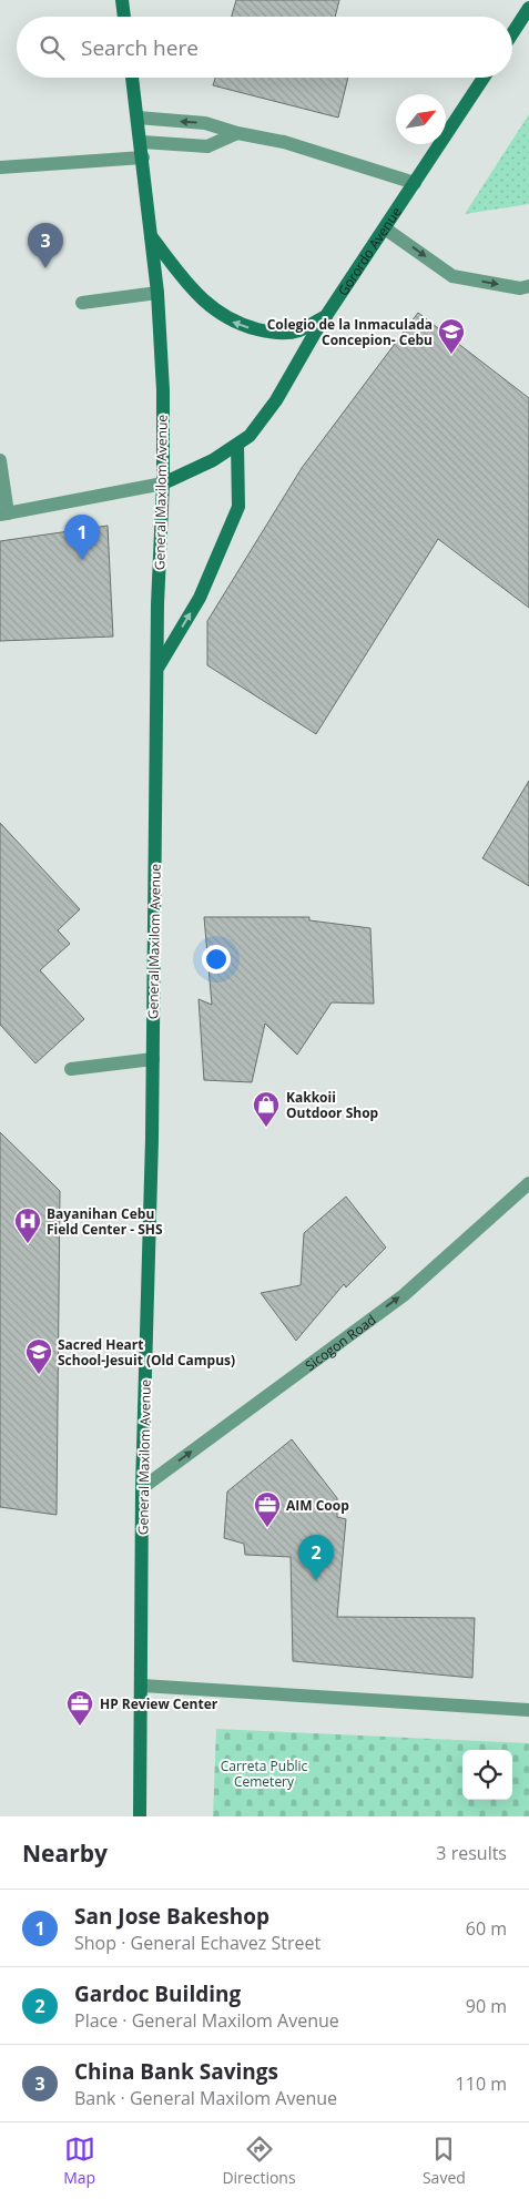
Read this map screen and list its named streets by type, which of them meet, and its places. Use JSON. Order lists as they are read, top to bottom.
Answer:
{
  "streets": {
    "main road": ["Gorordo Avenue", "General Maxilom Avenue"],
    "street": ["Sicogon Road"]
  },
  "crossings": [
    ["Gorordo Avenue", "General Maxilom Avenue"],
    ["General Maxilom Avenue", "Sicogon Road"]
  ],
  "one_way": ["Sicogon Road"],
  "parks": ["Carreta Public Cemetery"],
  "places": {
    "school or university": ["Colegio de la Inmaculada Concepion- Cebu", "Sacred Heart School-Jesuit (Old Campus)"],
    "shop": ["Kakkoii Outdoor Shop"],
    "hospital": ["Bayanihan Cebu Field Center - SHS"],
    "office": ["AIM Coop", "HP Review Center"]
  },
  "north": "top right",
  "page": {
    "search": "Search here",
    "pins": ["3", "1", "2"],
    "heading": ["Nearby", "3 results"],
    "list": [
      {
        "mark": "1",
        "name": "San Jose Bakeshop",
        "note": "Shop · General Echavez Street",
        "value": "60 m"
      },
      {
        "mark": "2",
        "name": "Gardoc Building",
        "note": "Place · General Maxilom Avenue",
        "value": "90 m"
      },
      {
        "mark": "3",
        "name": "China Bank Savings",
        "note": "Bank · General Maxilom Avenue",
        "value": "110 m"
      }
    ],
    "nav": ["Map", "Directions", "Saved"]
  }
}
